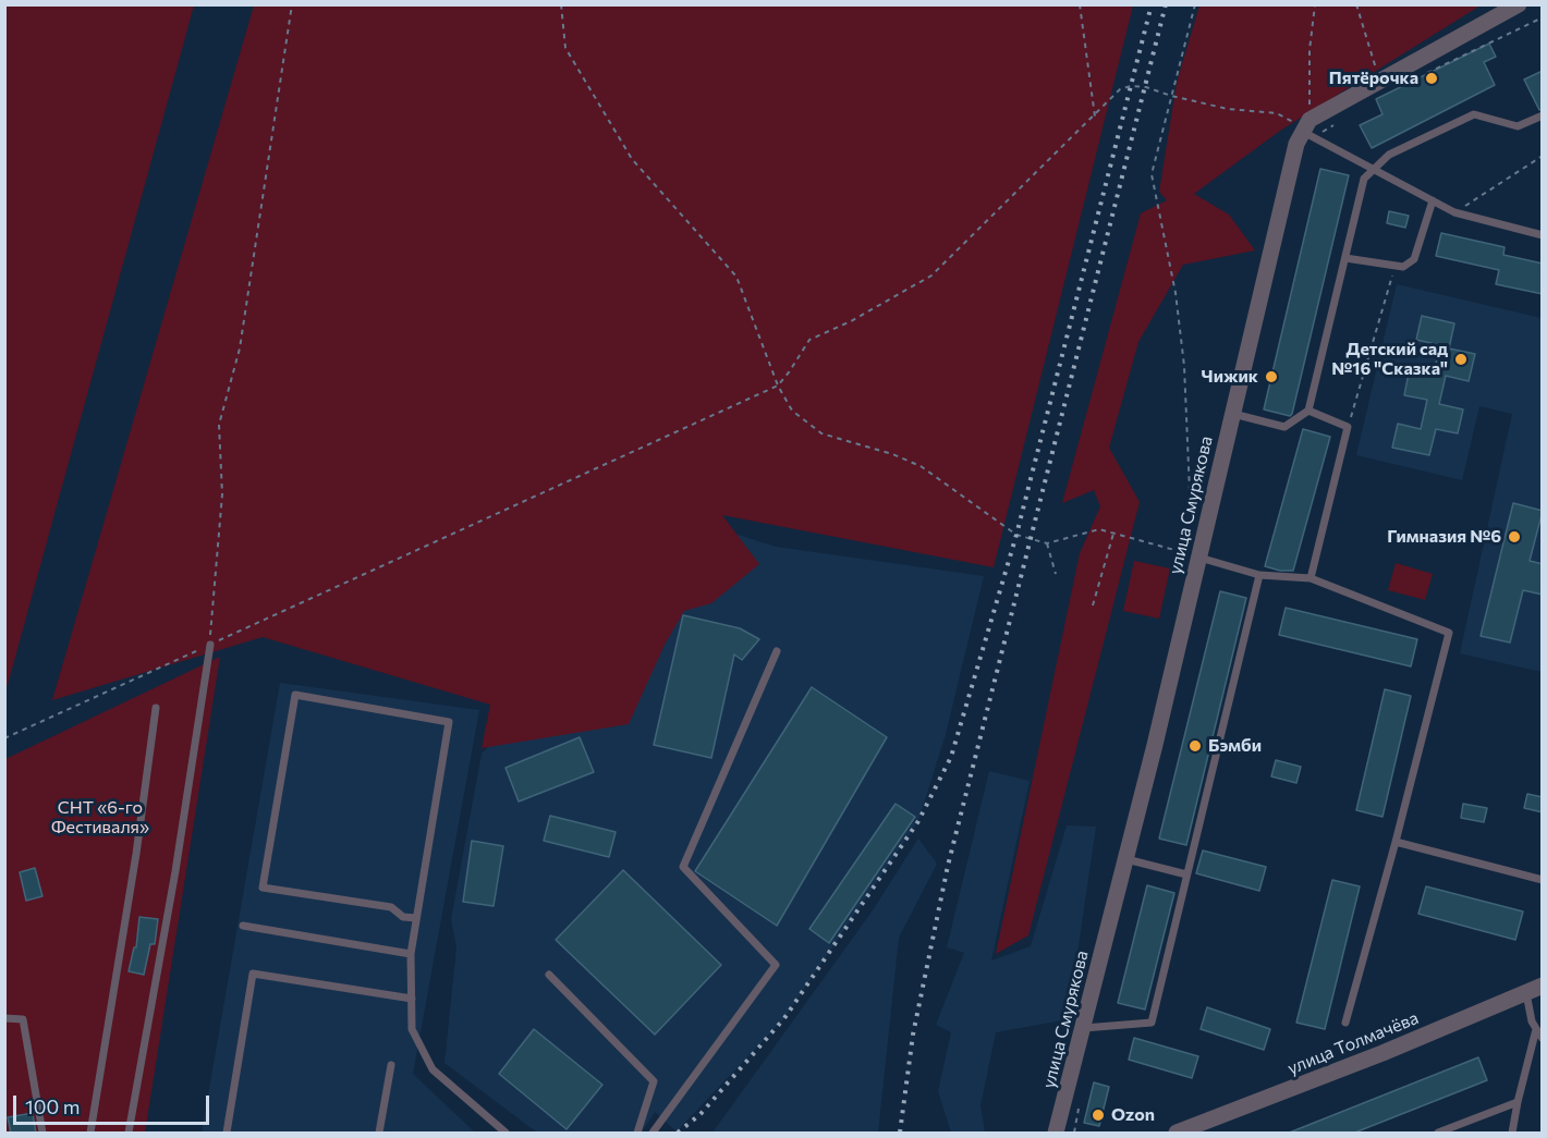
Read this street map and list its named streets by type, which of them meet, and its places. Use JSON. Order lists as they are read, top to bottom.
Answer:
{
  "streets": {
    "street": ["улица Смурякова", "улица Толмачёва"]
  },
  "parks": ["СНТ «6-го Фестиваля»"],
  "places": [
    "Пятёрочка",
    "Детский сад №16 \"Сказка\"",
    "Чижик",
    "Гимназия №6",
    "Бэмби",
    "Ozon"
  ],
  "scale_bar": "100 m"
}
